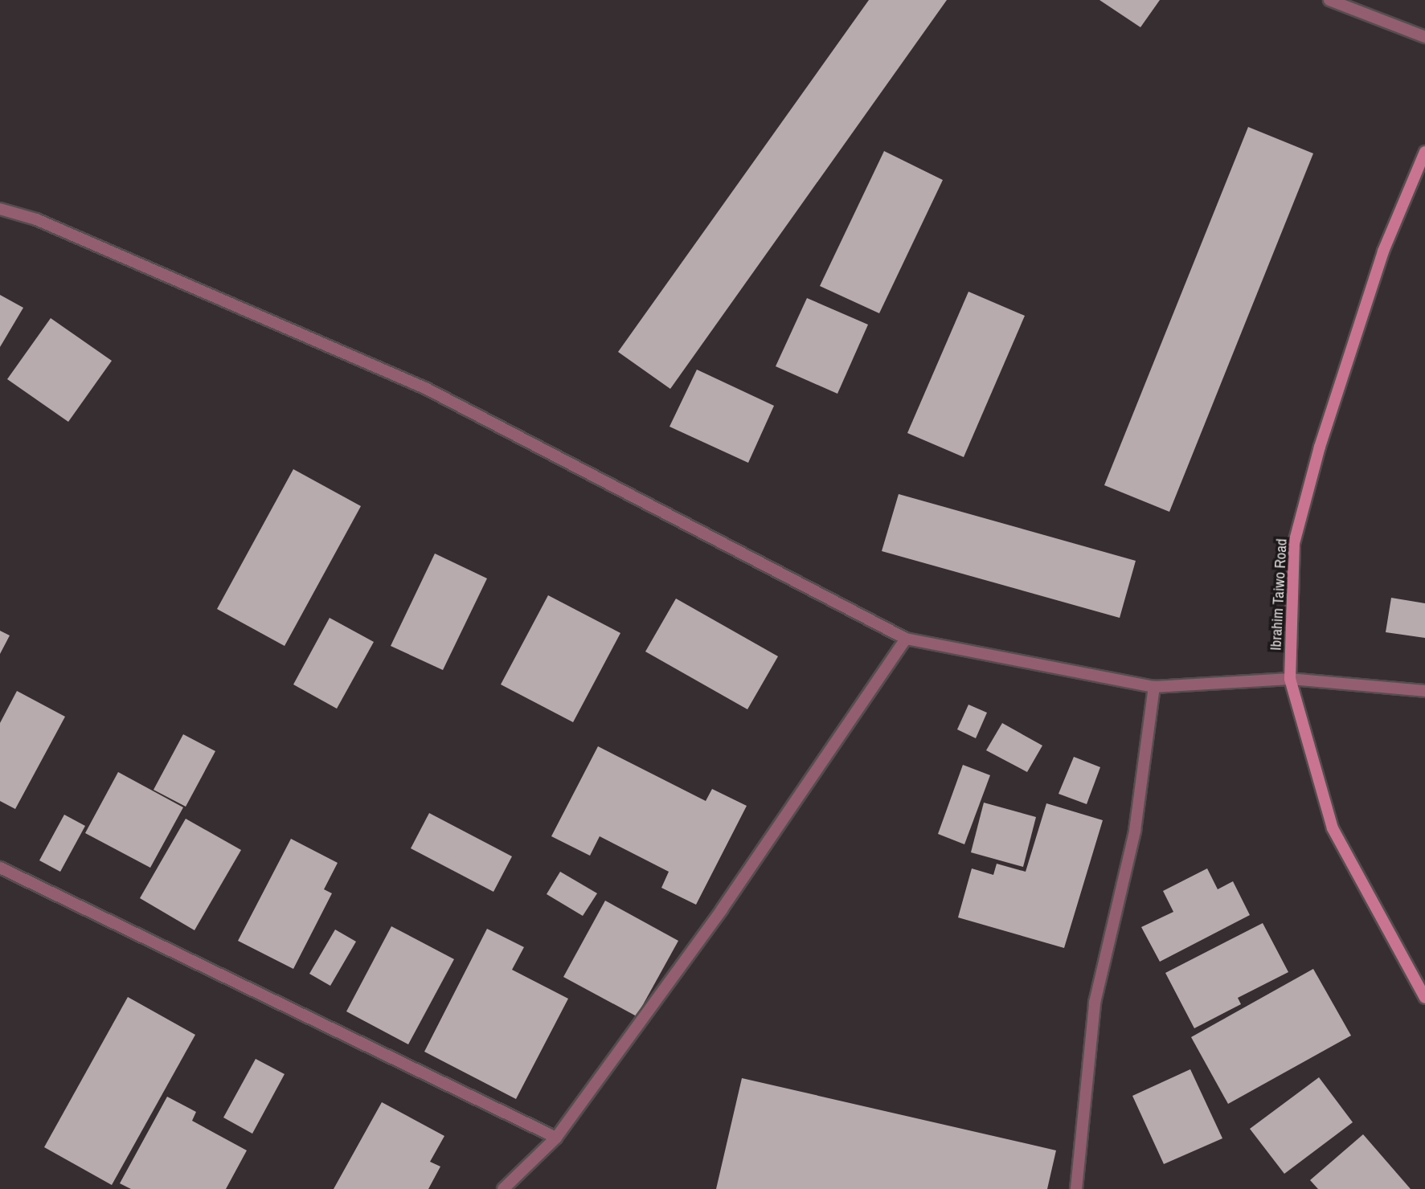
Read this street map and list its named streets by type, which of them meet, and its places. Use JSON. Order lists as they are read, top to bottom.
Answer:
{
  "streets": {
    "main road": ["Ibrahim Taiwo Road"]
  }
}
